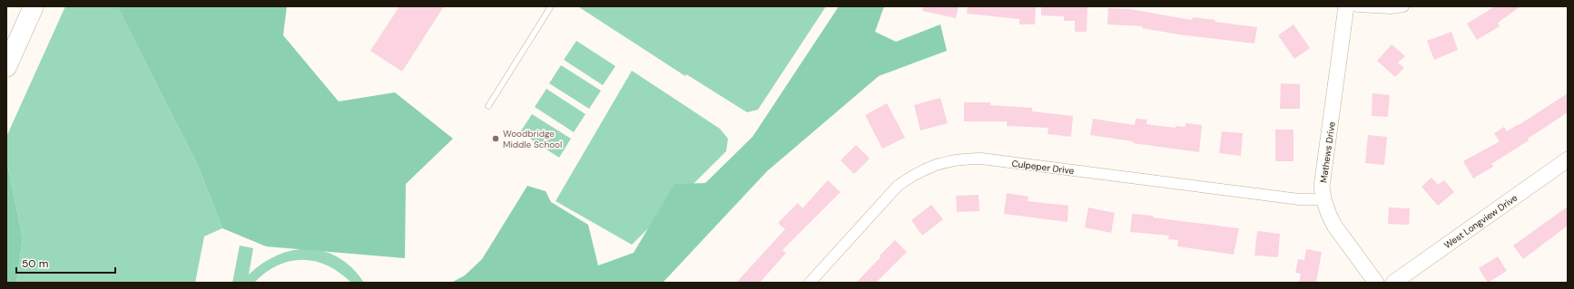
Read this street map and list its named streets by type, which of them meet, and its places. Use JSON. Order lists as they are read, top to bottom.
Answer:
{
  "streets": {
    "street": ["Mathews Drive", "Culpeper Drive", "West Longview Drive"]
  },
  "crossings": [
    ["Mathews Drive", "Culpeper Drive"]
  ],
  "places": ["Woodbridge Middle School"],
  "scale_bar": "50 m"
}
